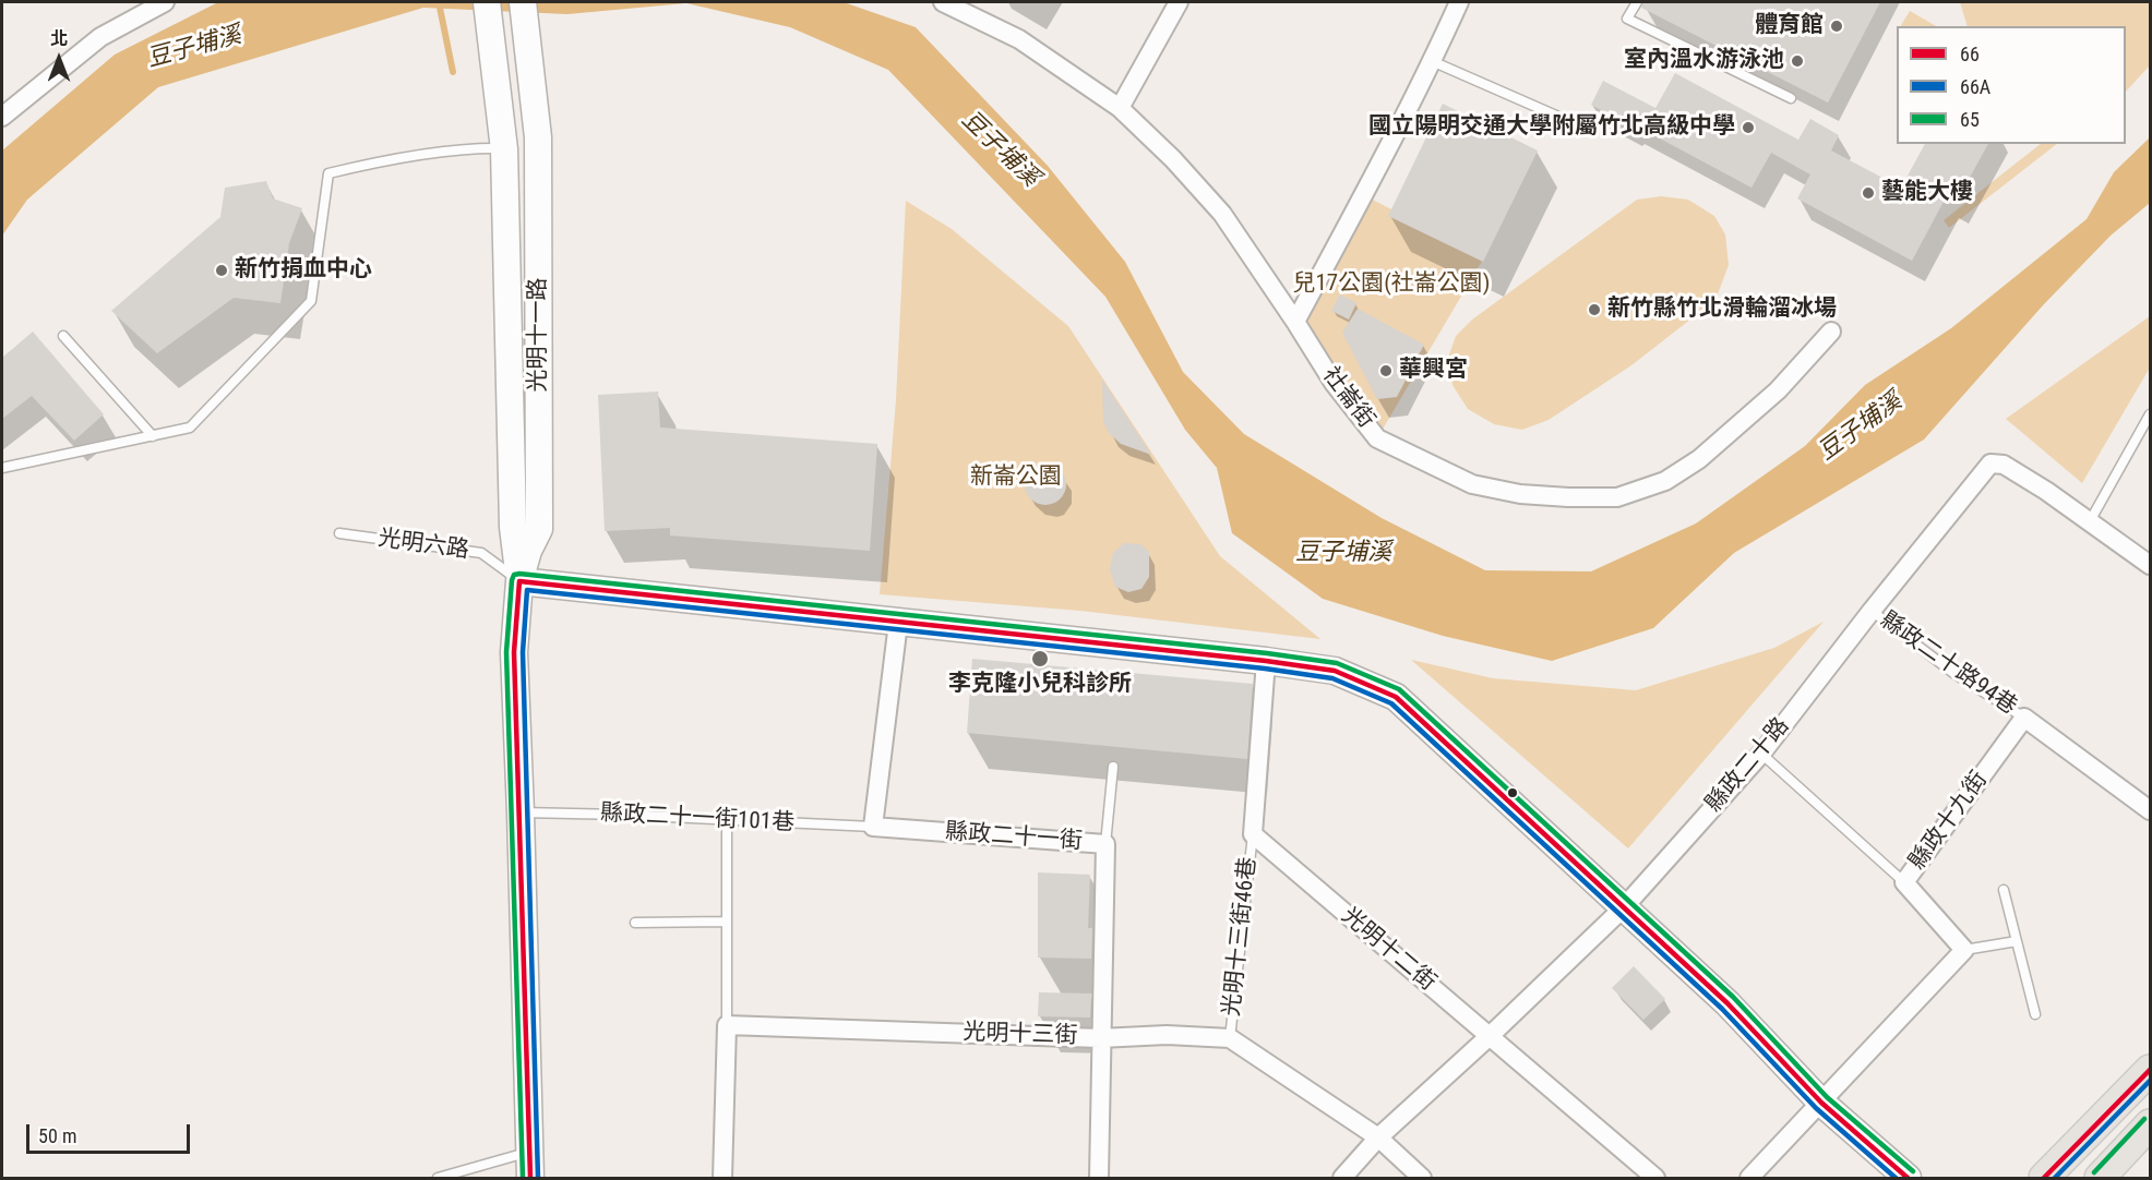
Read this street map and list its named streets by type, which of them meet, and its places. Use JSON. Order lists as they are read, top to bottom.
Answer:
{
  "streets": {
    "street": [
      "光明十一路",
      "社崙街",
      "縣政二十路",
      "縣政十九街",
      "縣政二十一街",
      "光明十二街",
      "光明十三街"
    ],
    "lane": [
      "光明六路",
      "縣政二十路94巷",
      "縣政二十一街101巷",
      "光明十三街46巷"
    ]
  },
  "crossings": [
    ["光明十一路", "光明六路"],
    ["光明十一路", "縣政二十一街101巷"],
    ["縣政二十路94巷", "縣政二十路"],
    ["縣政二十路94巷", "縣政十九街"],
    ["縣政二十路", "光明十二街"],
    ["縣政二十一街101巷", "縣政二十一街"],
    ["縣政二十一街", "光明十三街"],
    ["光明十三街46巷", "光明十二街"],
    ["光明十三街46巷", "光明十三街"]
  ],
  "water": ["豆子埔溪"],
  "parks": ["兒17公園(社崙公園)", "新崙公園"],
  "places": [
    "體育館",
    "室內溫水游泳池",
    "國立陽明交通大學附屬竹北高級中學",
    "藝能大樓",
    "新竹捐血中心",
    "新竹縣竹北滑輪溜冰場",
    "華興宮",
    "李克隆小兒科診所"
  ],
  "lines": ["transit line 65", "transit line 66", "transit line 66A"],
  "legend": ["66", "66A", "65"],
  "scale_bar": "50 m",
  "north": "top"
}
